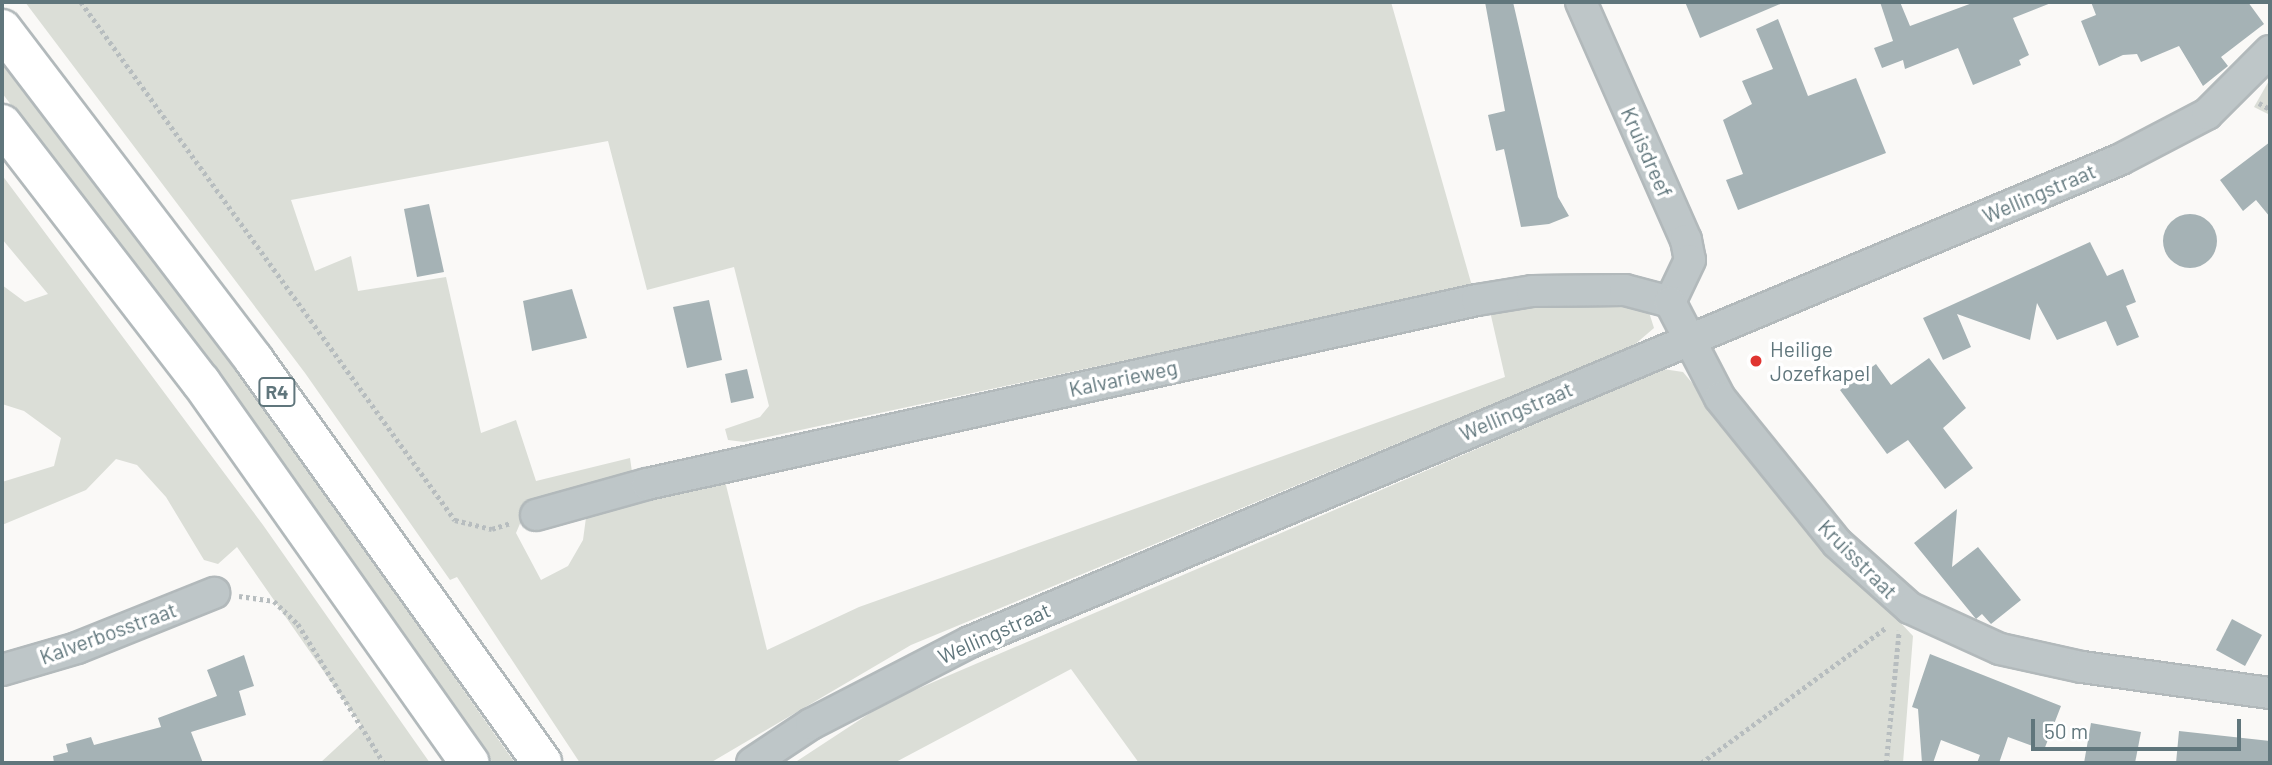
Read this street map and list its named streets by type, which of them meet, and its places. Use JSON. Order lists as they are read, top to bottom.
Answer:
{
  "streets": {
    "highway": ["R4"],
    "street": [
      "Kruisdreef",
      "Wellingstraat",
      "Kalvarieweg",
      "Kruisstraat",
      "Kalverbosstraat"
    ]
  },
  "crossings": [
    ["Kruisdreef", "Kalvarieweg"],
    ["Wellingstraat", "Kruisstraat"]
  ],
  "places": ["Heilige Jozefkapel"],
  "scale_bar": "50 m"
}
